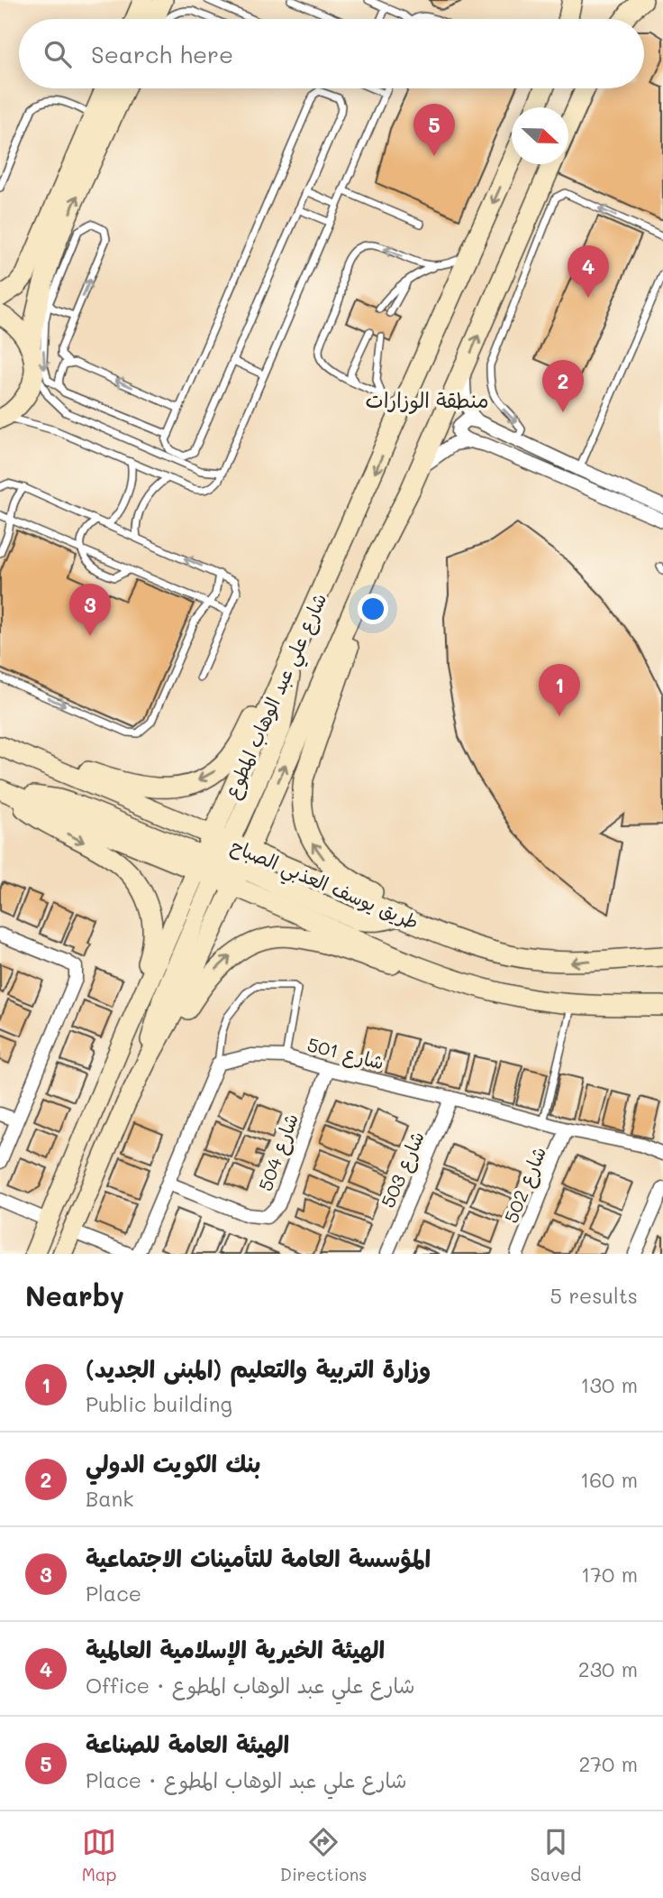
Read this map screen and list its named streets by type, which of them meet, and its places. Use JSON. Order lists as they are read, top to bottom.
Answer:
{
  "streets": {
    "street": [
      "شارع علي عبد الوهاب المطوع",
      "طريق يوسف العذبي الصباح",
      "شارع 501",
      "شارع 504",
      "شارع 503",
      "شارع 502"
    ]
  },
  "crossings": [
    ["شارع علي عبد الوهاب المطوع", "طريق يوسف العذبي الصباح"],
    ["شارع 501", "شارع 504"],
    ["شارع 501", "شارع 503"],
    ["شارع 501", "شارع 502"]
  ],
  "districts": ["منطقة الوزارات"],
  "north": "right",
  "page": {
    "search": "Search here",
    "pins": [
      "5",
      "4",
      "2",
      "3",
      "1"
    ],
    "heading": ["Nearby", "5 results"],
    "list": [
      {
        "mark": "1",
        "name": "وزارة التربية والتعليم (المبنى الجديد)",
        "note": "Public building",
        "value": "130 m"
      },
      {
        "mark": "2",
        "name": "بنك الكويت الدولي",
        "note": "Bank",
        "value": "160 m"
      },
      {
        "mark": "3",
        "name": "المؤسسة العامة للتأمينات الاجتماعية",
        "note": "Place",
        "value": "170 m"
      },
      {
        "mark": "4",
        "name": "الهيئة الخيرية الإسلامية العالمية",
        "note": "Office · شارع علي عبد الوهاب المطوع",
        "value": "230 m"
      },
      {
        "mark": "5",
        "name": "الهيئة العامة للصناعة",
        "note": "Place · شارع علي عبد الوهاب المطوع",
        "value": "270 m"
      }
    ],
    "nav": ["Map", "Directions", "Saved"]
  }
}
